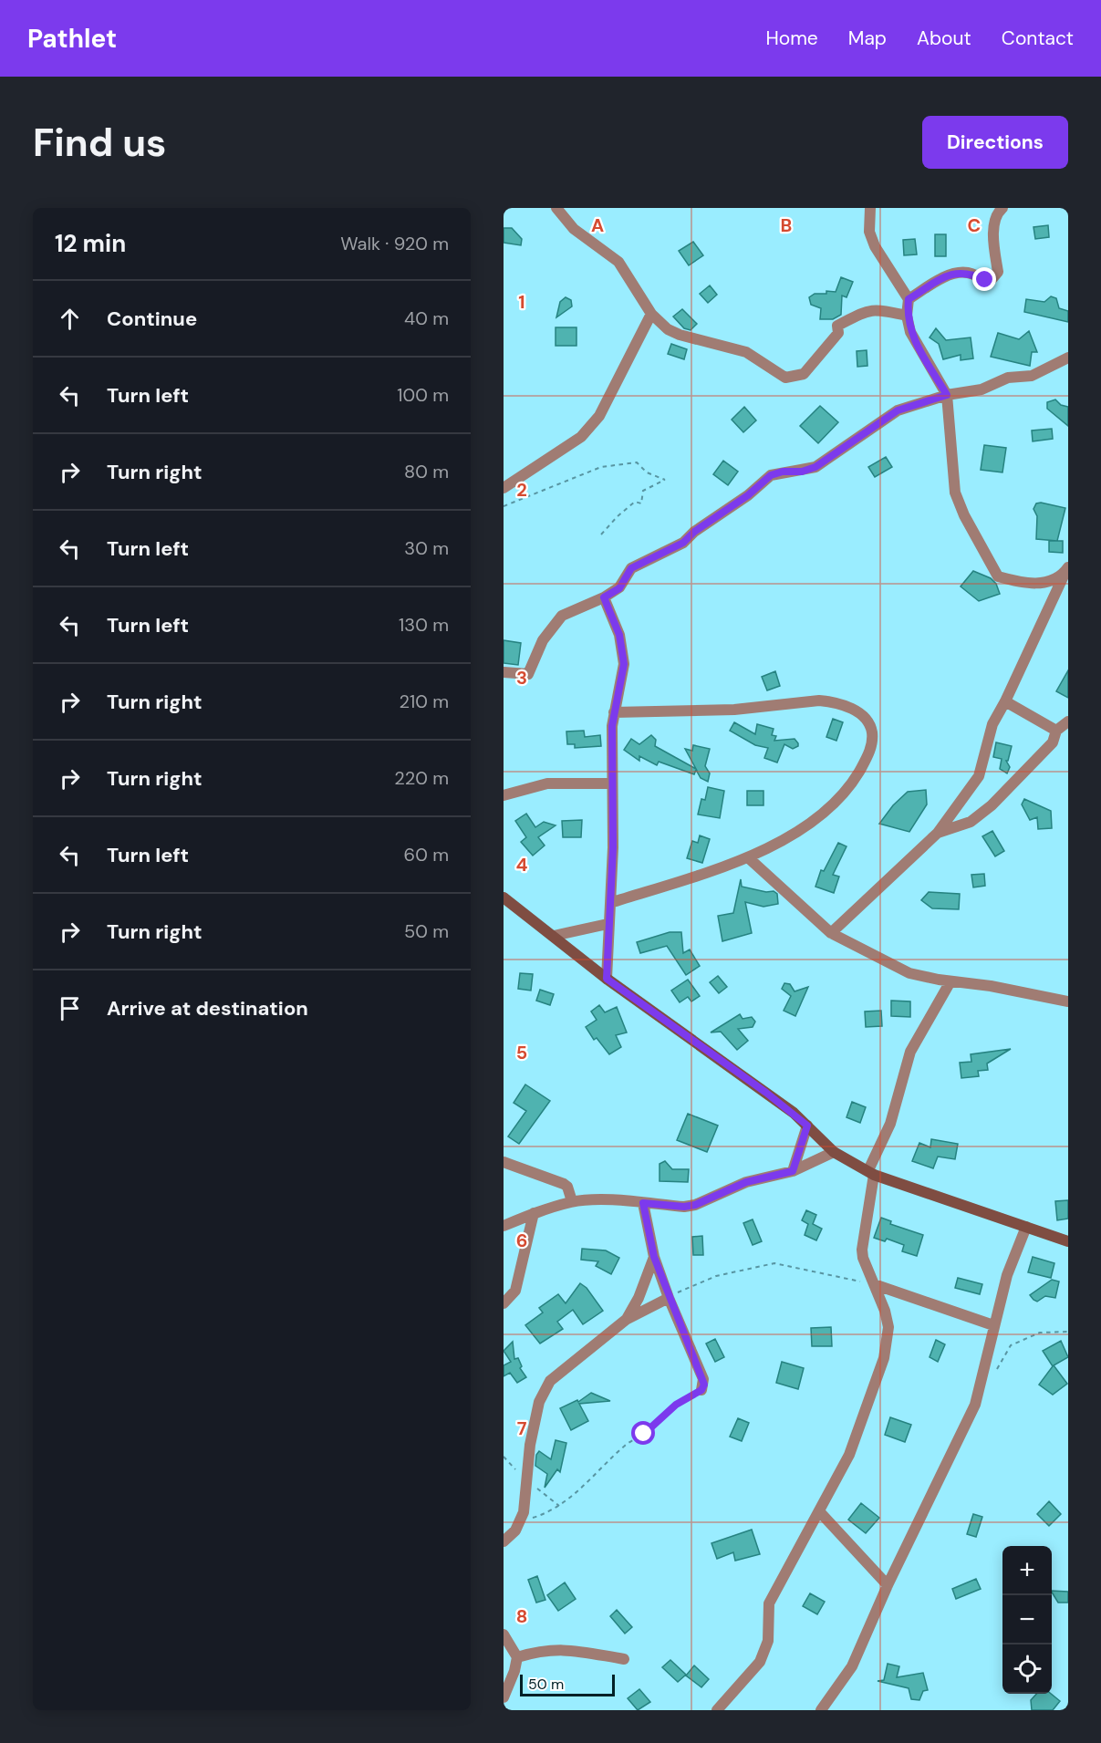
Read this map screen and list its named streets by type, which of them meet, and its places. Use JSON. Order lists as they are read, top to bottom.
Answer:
{
  "scale_bar": "50 m",
  "page": {
    "header": "Pathlet",
    "nav": [
      "Home",
      "Map",
      "About",
      "Contact"
    ],
    "buttons": "Directions",
    "title": "Find us",
    "heading": ["12 min", "Walk · 920 m"],
    "list": [
      ["Continue", "40 m"],
      ["Turn left", "100 m"],
      ["Turn right", "80 m"],
      ["Turn left", "30 m"],
      ["Turn left", "130 m"],
      ["Turn right", "210 m"],
      ["Turn right", "220 m"],
      ["Turn left", "60 m"],
      ["Turn right", "50 m"],
      "Arrive at destination"
    ],
    "map_buttons": ["+", "−"],
    "scale": "50 m"
  },
  "grid": {
    "columns": ["A", "B", "C"],
    "rows": [
      "1",
      "2",
      "3",
      "4",
      "5",
      "6",
      "7",
      "8"
    ]
  }
}
